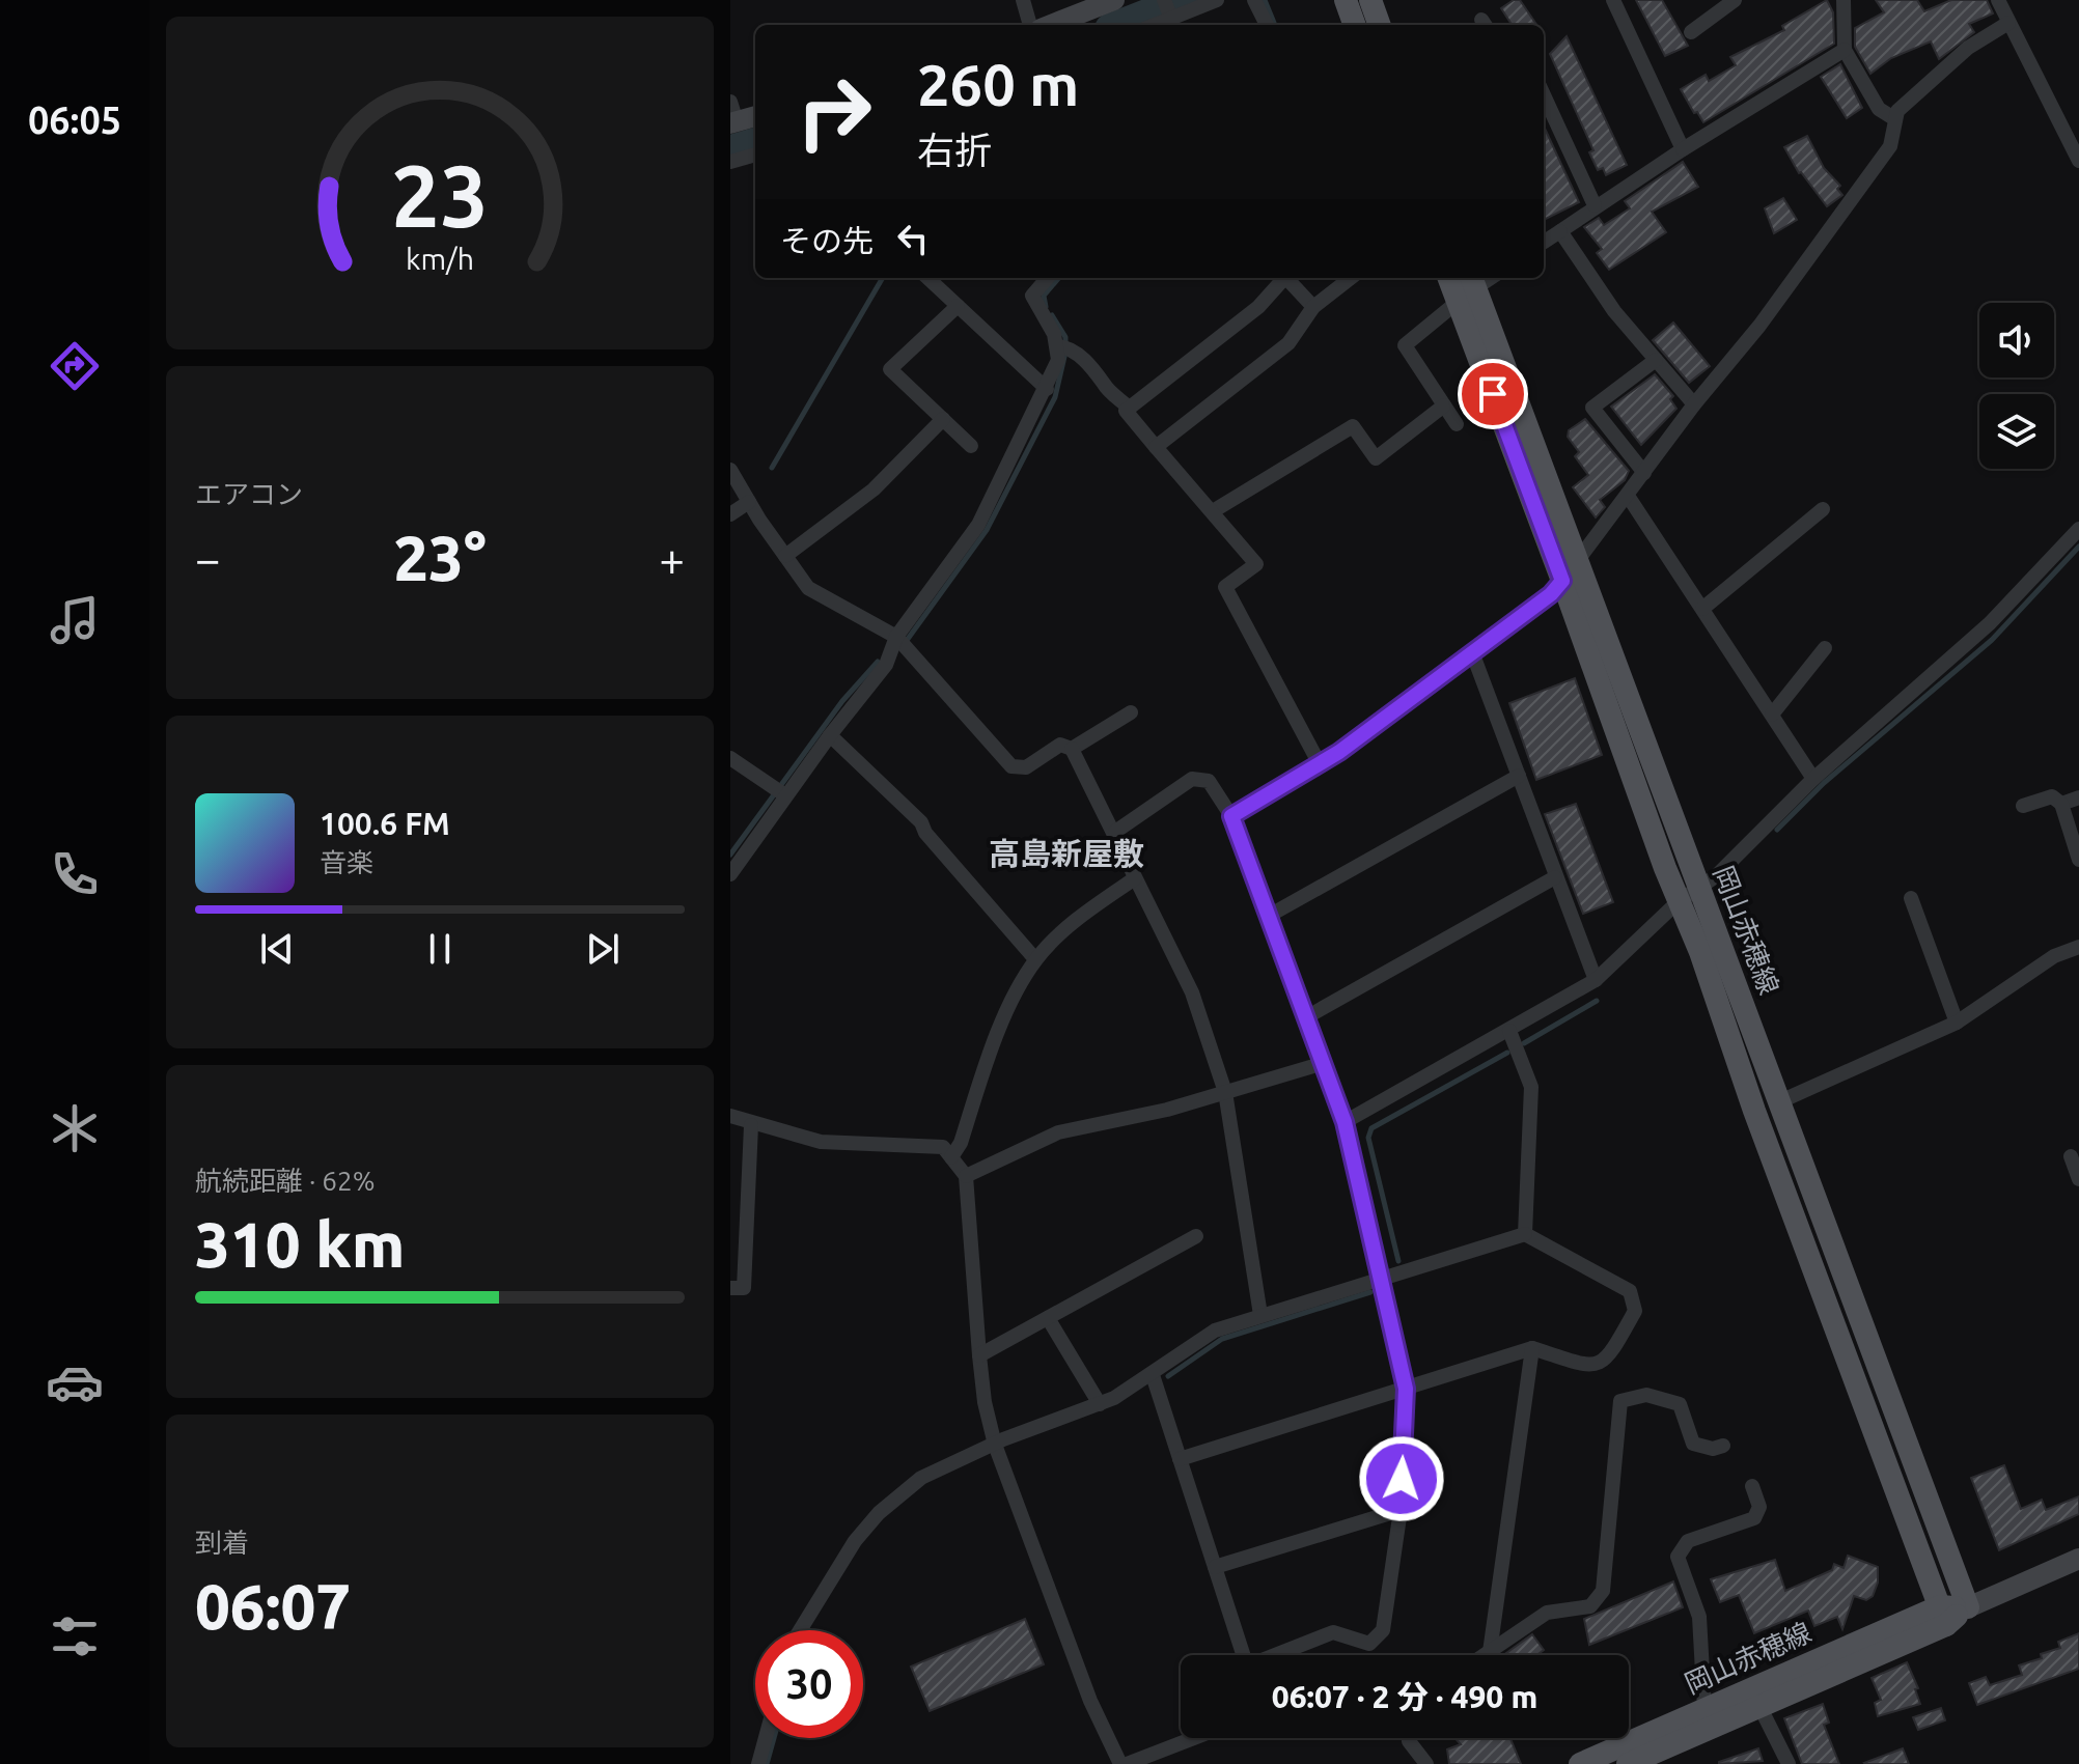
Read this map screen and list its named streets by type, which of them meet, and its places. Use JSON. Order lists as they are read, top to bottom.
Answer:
{
  "streets": {
    "main road": ["岡山赤穂線"]
  },
  "districts": ["高島新屋敷"],
  "page": {
    "tabs": "06:05",
    "turn": ["260 m", "右折"],
    "then": "その先",
    "tile": [
      "エアコン",
      ["航続距離 · 62%", "310 km"],
      ["到着", "06:07"]
    ],
    "heat": ["−", "23°", "+"],
    "song": ["100.6 FM", "音楽"],
    "limit": "30",
    "trip": "06:07 · 2 分 · 490 m",
    "gauge": ["23", "km/h"]
  }
}
